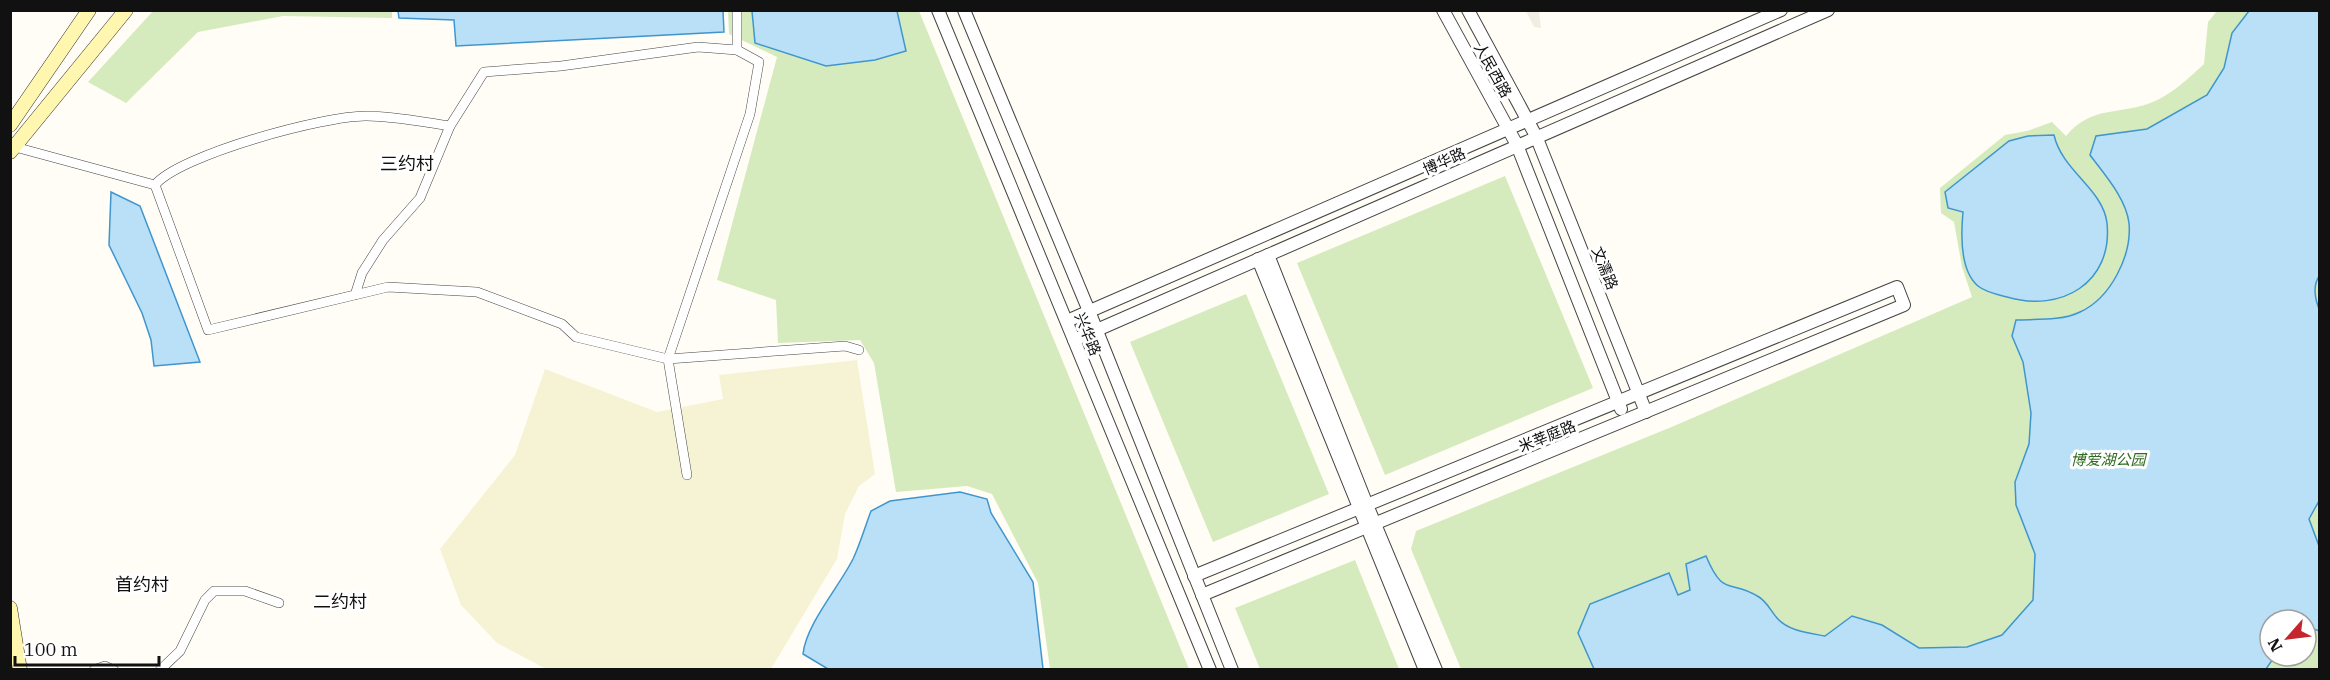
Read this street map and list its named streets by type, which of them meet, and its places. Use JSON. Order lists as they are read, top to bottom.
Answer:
{
  "streets": {
    "street": [
      "人民西路",
      "博华路",
      "文濡路",
      "兴华路",
      "米莘庭路"
    ]
  },
  "crossings": [
    ["人民西路", "博华路"],
    ["博华路", "文濡路"],
    ["博华路", "兴华路"],
    ["文濡路", "米莘庭路"],
    ["兴华路", "米莘庭路"]
  ],
  "districts": ["三约村", "首约村", "二约村"],
  "parks": ["博爱湖公园"],
  "scale_bar": "100 m",
  "north": "bottom left"
}
